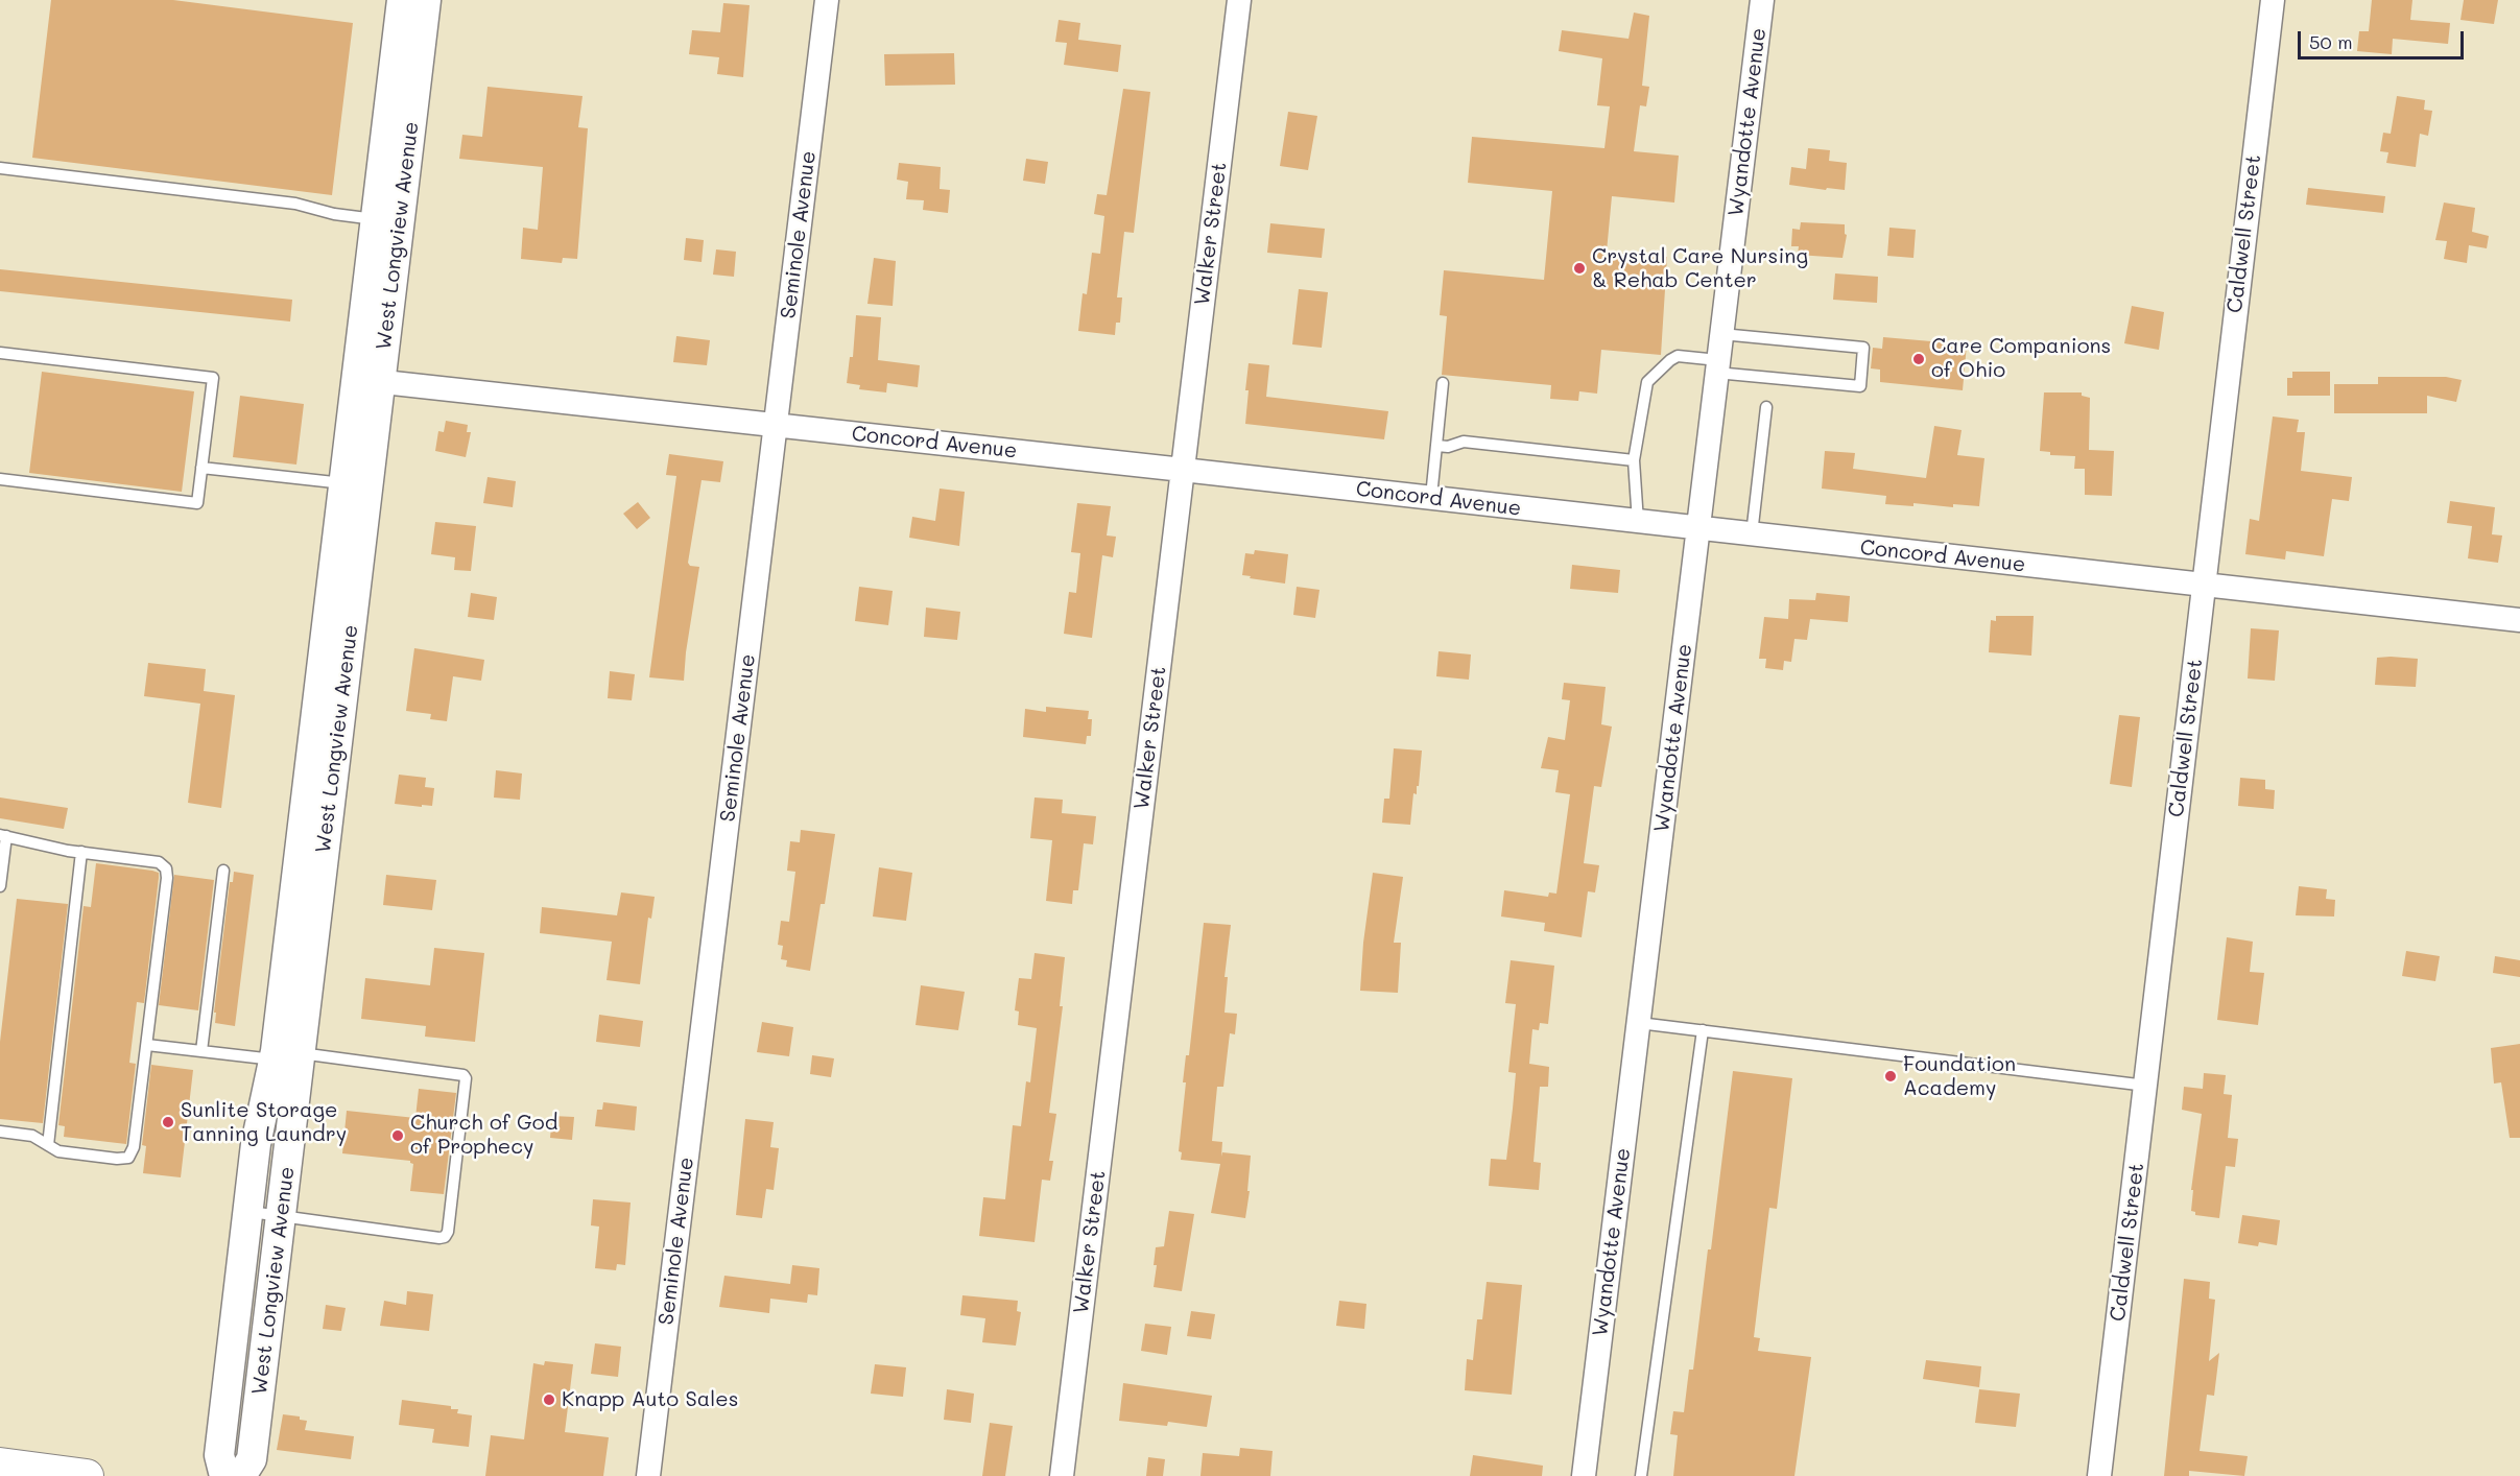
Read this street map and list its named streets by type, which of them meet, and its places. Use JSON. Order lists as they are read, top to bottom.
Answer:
{
  "streets": {
    "street": [
      "Wyandotte Avenue",
      "Walker Street",
      "Caldwell Street",
      "Seminole Avenue",
      "West Longview Avenue",
      "Concord Avenue"
    ]
  },
  "crossings": [
    ["Wyandotte Avenue", "Concord Avenue"],
    ["Walker Street", "Concord Avenue"],
    ["Caldwell Street", "Concord Avenue"],
    ["Seminole Avenue", "Concord Avenue"],
    ["West Longview Avenue", "Concord Avenue"]
  ],
  "places": [
    "Crystal Care Nursing & Rehab Center",
    "Care Companions of Ohio",
    "Foundation Academy",
    "Sunlite Storage Tanning Laundry",
    "Church of God of Prophecy",
    "Knapp Auto Sales"
  ],
  "scale_bar": "50 m"
}
